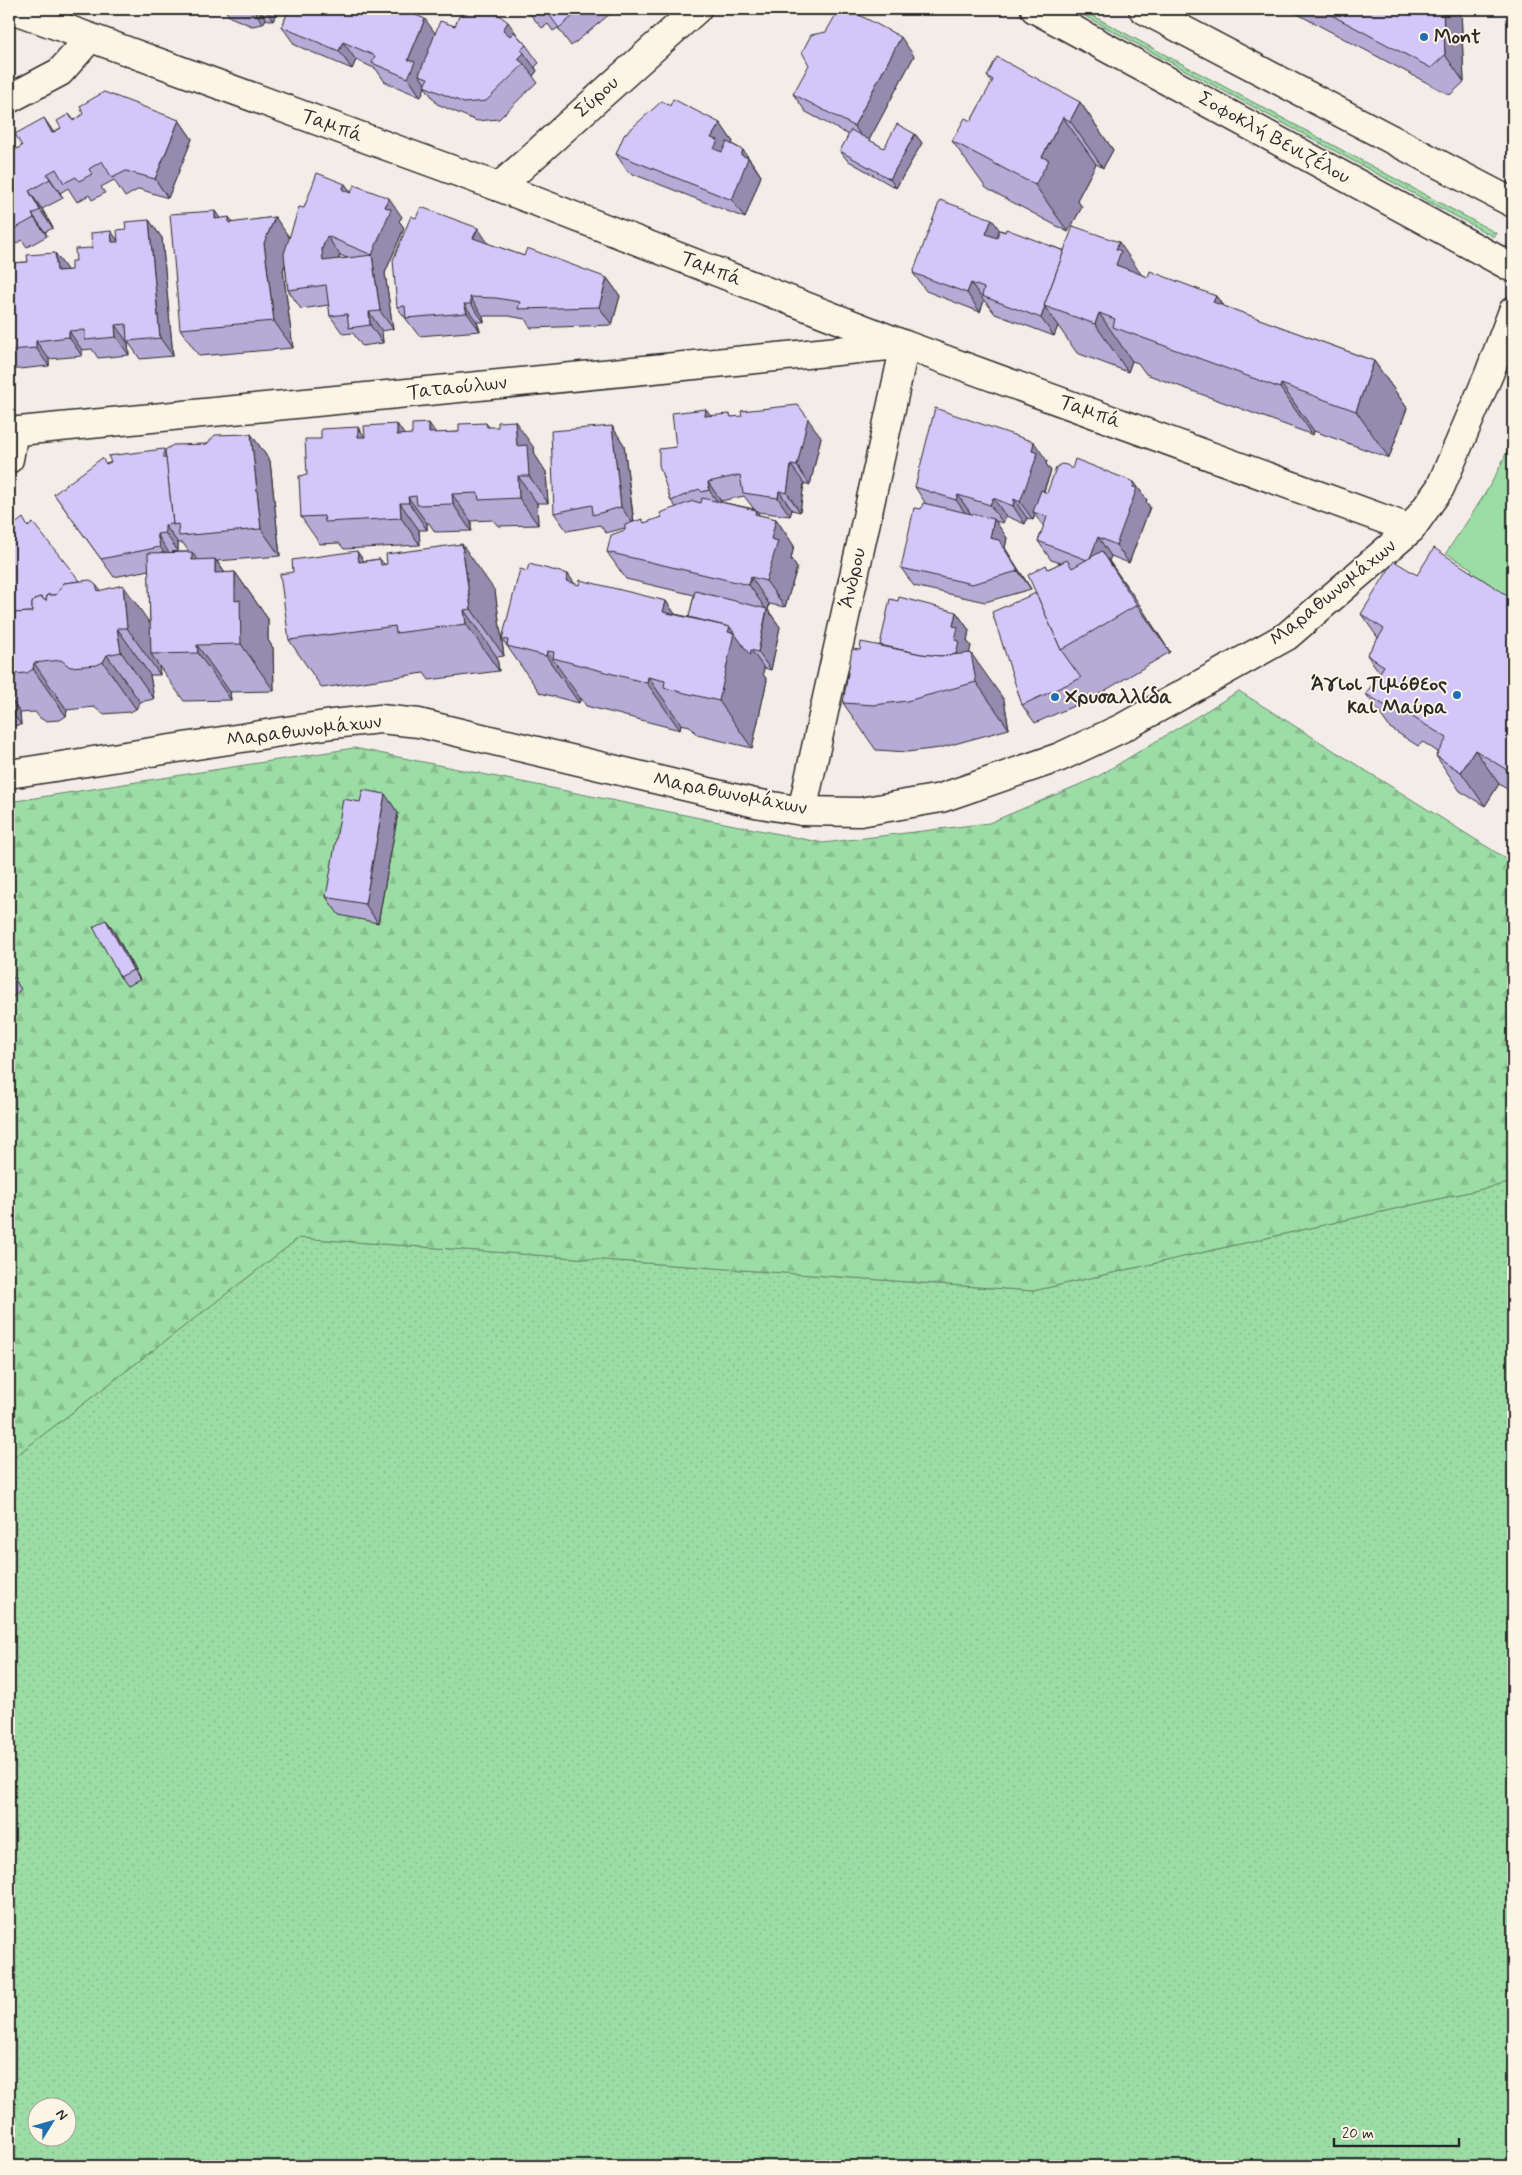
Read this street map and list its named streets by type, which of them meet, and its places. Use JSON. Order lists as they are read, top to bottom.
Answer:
{
  "streets": {
    "street": [
      "Σύρου",
      "Ταμπά",
      "Σοφοκλή Βενιζέλου",
      "Ταταούλων",
      "Άνδρου",
      "Μαραθωνομάχων"
    ]
  },
  "crossings": [
    ["Σύρου", "Ταμπά"],
    ["Ταμπά", "Ταταούλων"],
    ["Ταμπά", "Άνδρου"],
    ["Ταμπά", "Μαραθωνομάχων"],
    ["Ταταούλων", "Άνδρου"],
    ["Άνδρου", "Μαραθωνομάχων"]
  ],
  "places": ["Mont", "Άγιοι Τιμόθεος και Μαύρα", "Χρυσαλλίδα"],
  "scale_bar": "20 m",
  "north": "top right"
}
